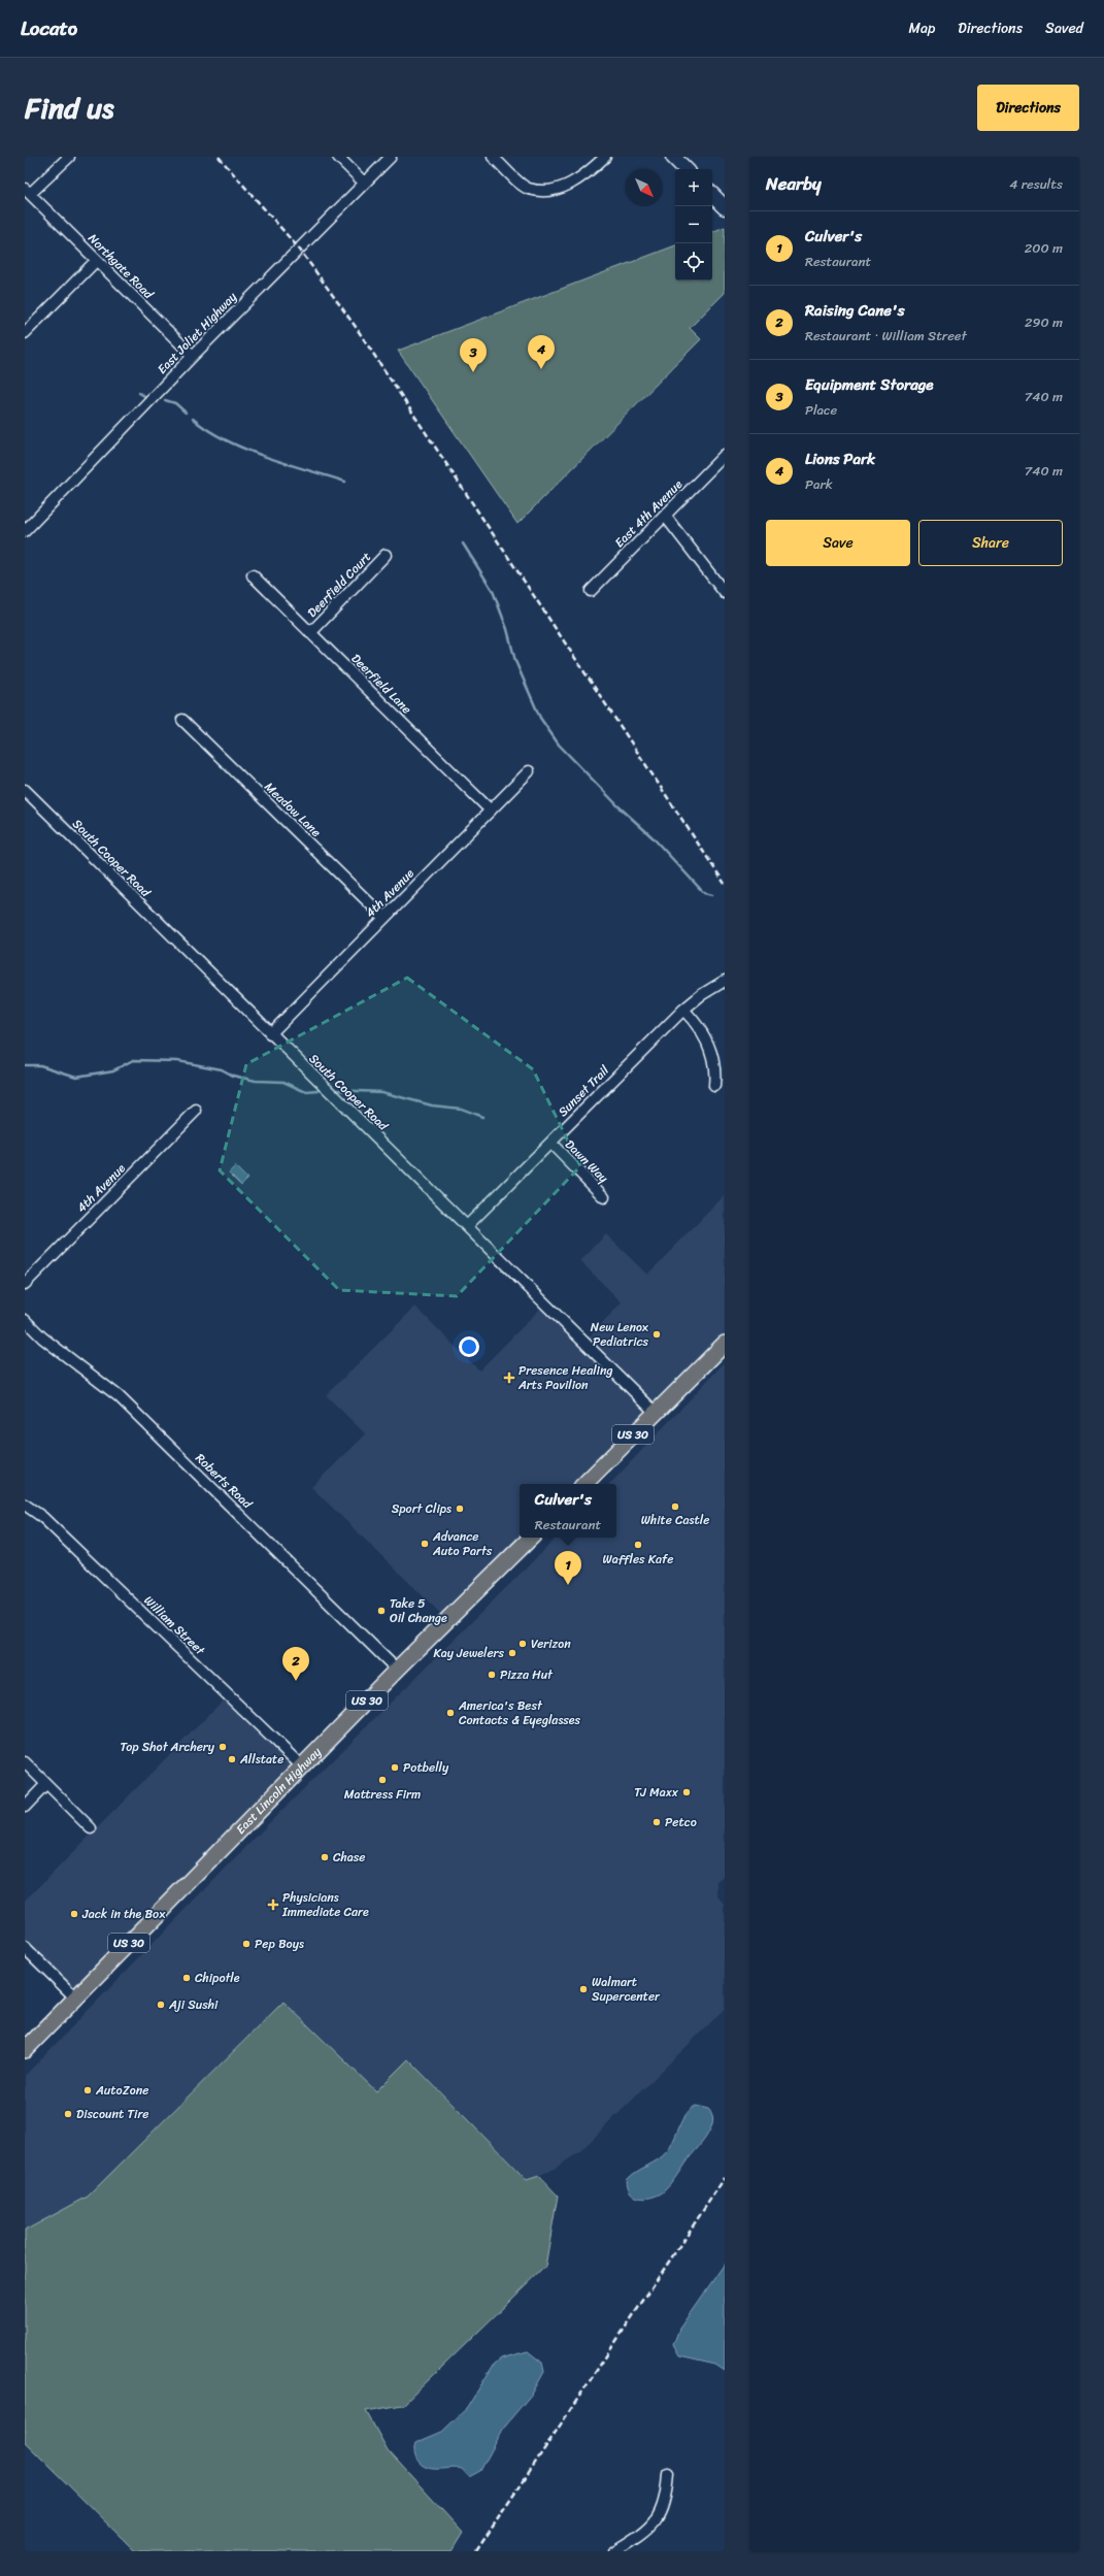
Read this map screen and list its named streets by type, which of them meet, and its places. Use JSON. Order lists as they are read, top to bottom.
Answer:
{
  "streets": {
    "main road": ["US 30", "East Lincoln Highway"],
    "street": [
      "Northgate Road",
      "East Joliet Highway",
      "East 4th Avenue",
      "Deerfield Court",
      "Deerfield Lane",
      "Meadow Lane",
      "South Cooper Road",
      "4th Avenue",
      "Sunset Trail",
      "Dawn Way",
      "Roberts Road",
      "William Street"
    ]
  },
  "crossings": [
    ["Northgate Road", "East Joliet Highway"],
    ["Deerfield Court", "Deerfield Lane"],
    ["Deerfield Lane", "4th Avenue"],
    ["Meadow Lane", "4th Avenue"],
    ["South Cooper Road", "4th Avenue"],
    ["South Cooper Road", "Sunset Trail"],
    ["South Cooper Road", "US 30"],
    ["Sunset Trail", "Dawn Way"],
    ["Roberts Road", "East Lincoln Highway"],
    ["William Street", "East Lincoln Highway"]
  ],
  "places": {
    "other": [
      "New Lenox Pediatrics",
      "White Castle",
      "Sport Clips",
      "Advance Auto Parts",
      "Waffles Kafe",
      "Take 5 Oil Change",
      "Verizon",
      "Kay Jewelers",
      "Pizza Hut",
      "America's Best Contacts & Eyeglasses",
      "Top Shot Archery",
      "Allstate",
      "Potbelly",
      "Mattress Firm",
      "TJ Maxx",
      "Petco",
      "Chase",
      "Jack in the Box",
      "Pep Boys",
      "Chipotle",
      "Walmart Supercenter",
      "Aji Sushi",
      "AutoZone",
      "Discount Tire"
    ],
    "health": ["Presence Healing Arts Pavilion", "Physicians Immediate Care"]
  },
  "north": "bottom right",
  "page": {
    "header": "Locato",
    "nav": ["Map", "Directions", "Saved"],
    "title": "Find us",
    "buttons": [
      "Directions",
      ["Save", "Share"]
    ],
    "heading": ["Nearby", "4 results"],
    "map_buttons": ["+", "−"],
    "list": [
      {
        "mark": "1",
        "name": "Culver's",
        "note": "Restaurant",
        "value": "200 m"
      },
      {
        "mark": "2",
        "name": "Raising Cane's",
        "note": "Restaurant · William Street",
        "value": "290 m"
      },
      {
        "mark": "3",
        "name": "Equipment Storage",
        "note": "Place",
        "value": "740 m"
      },
      {
        "mark": "4",
        "name": "Lions Park",
        "note": "Park",
        "value": "740 m"
      }
    ],
    "pins": [
      "4",
      "3",
      "1",
      "2"
    ],
    "popup": ["Culver's", "Restaurant"]
  }
}
